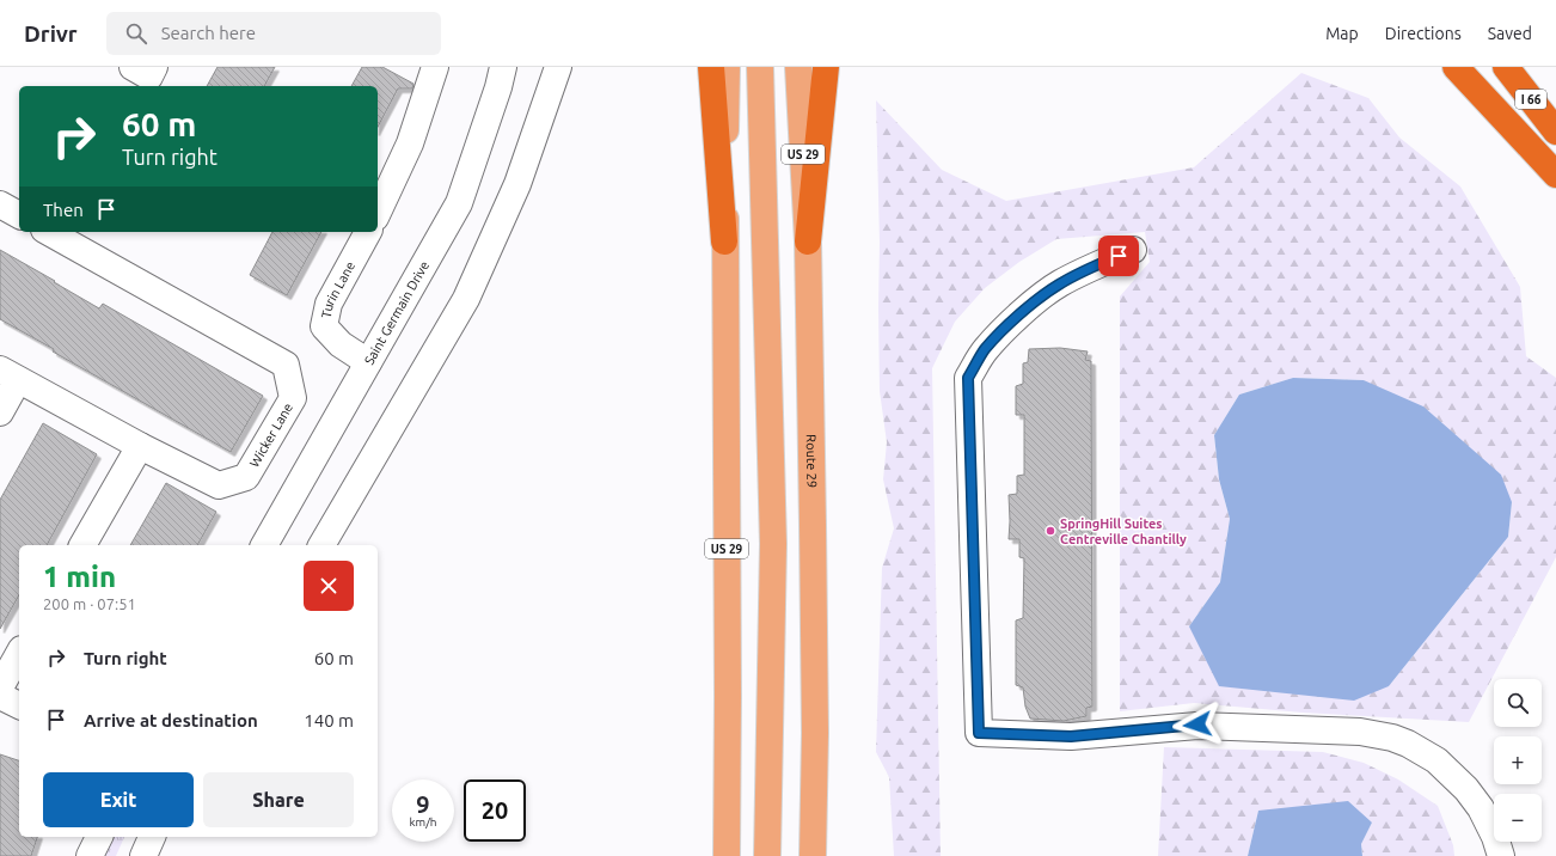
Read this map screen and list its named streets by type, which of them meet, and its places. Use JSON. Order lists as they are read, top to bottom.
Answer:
{
  "streets": {
    "highway": ["I 66"],
    "main road": ["US 29", "Route 29"],
    "street": ["Turin Lane", "Saint Germain Drive", "Wicker Lane"]
  },
  "crossings": [
    ["Turin Lane", "Saint Germain Drive"]
  ],
  "places": ["SpringHill Suites Centreville Chantilly"],
  "page": {
    "header": "Drivr",
    "search": "Search here",
    "nav": ["Map", "Directions", "Saved"],
    "turn": ["60 m", "Turn right"],
    "then": "Then",
    "heading": ["1 min", "200 m · 07:51"],
    "list": [
      {
        "name": "Turn right",
        "value": "60 m"
      },
      {
        "name": "Arrive at destination",
        "value": "140 m"
      }
    ],
    "map_buttons": ["+", "−"],
    "buttons": ["Exit", "Share"],
    "speed": "9 km/h",
    "limit": "20"
  }
}
